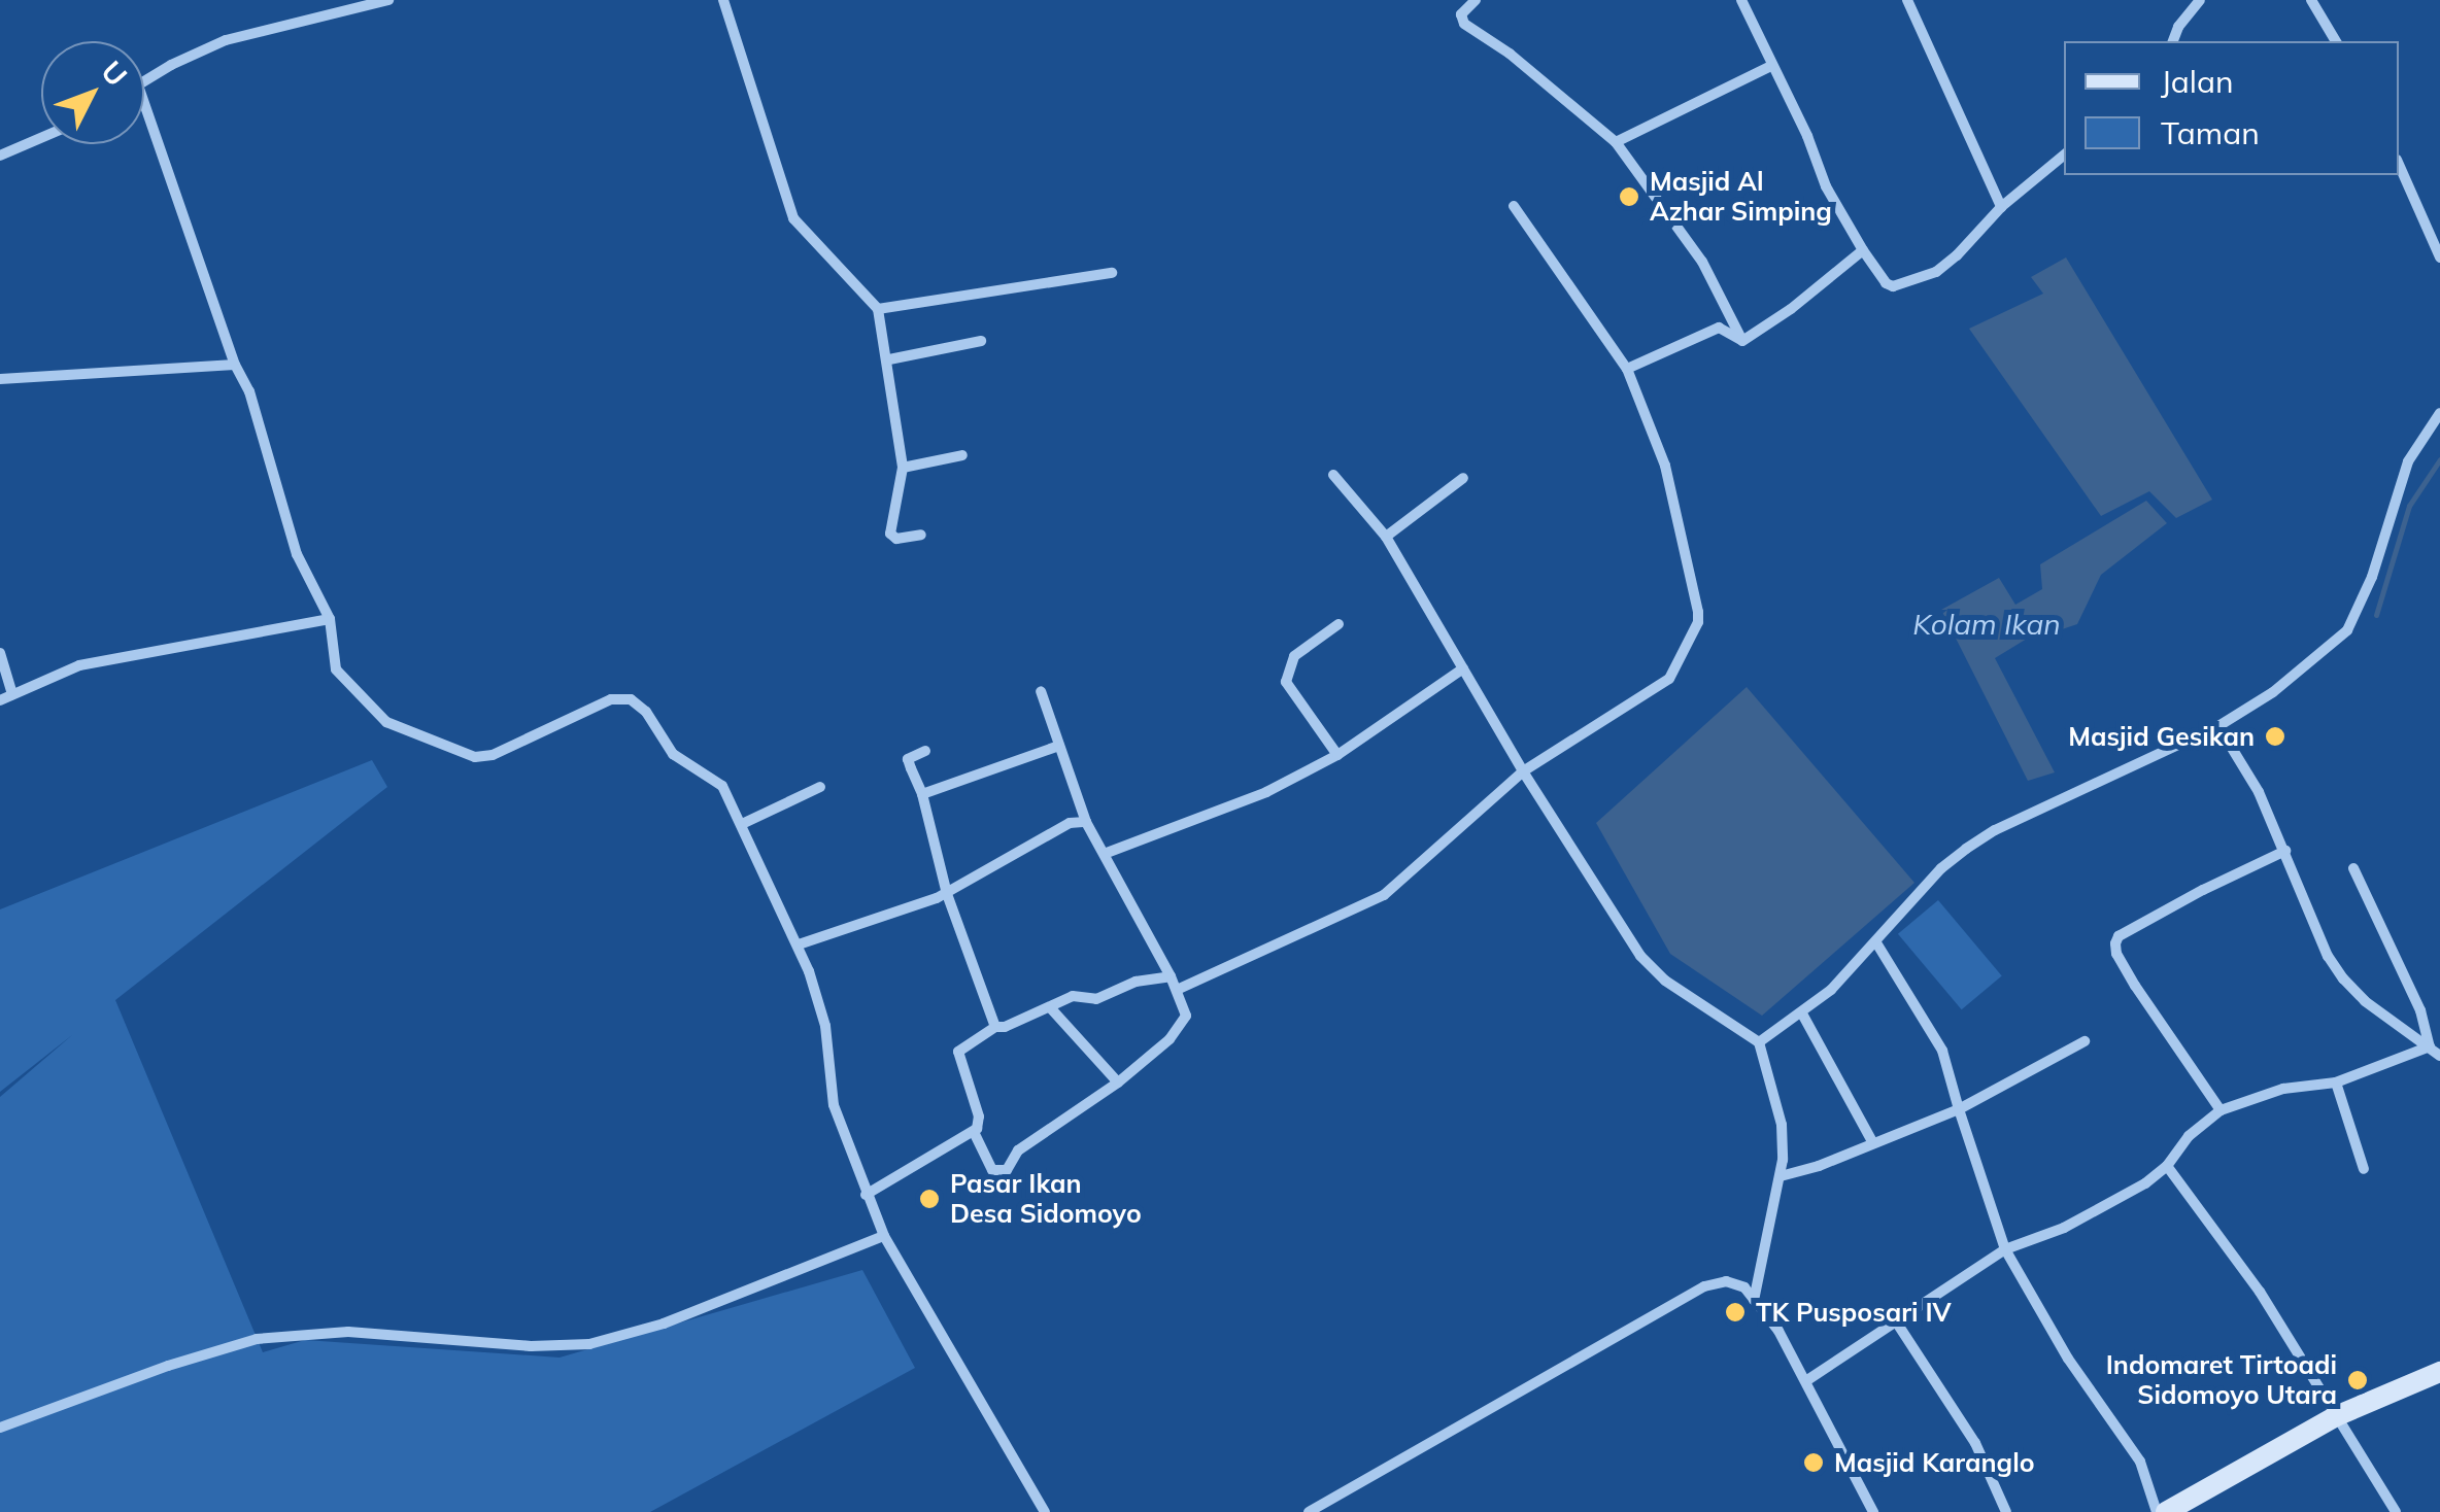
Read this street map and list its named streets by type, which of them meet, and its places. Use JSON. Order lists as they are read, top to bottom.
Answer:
{
  "water": ["Kolam Ikan"],
  "places": [
    "Masjid Al Azhar Simping",
    "Masjid Gesikan",
    "Pasar Ikan Desa Sidomoyo",
    "TK Pusposari IV",
    "Indomaret Tirtoadi Sidomoyo Utara",
    "Masjid Karanglo"
  ],
  "legend": ["Jalan", "Taman"],
  "north": "top right"
}
